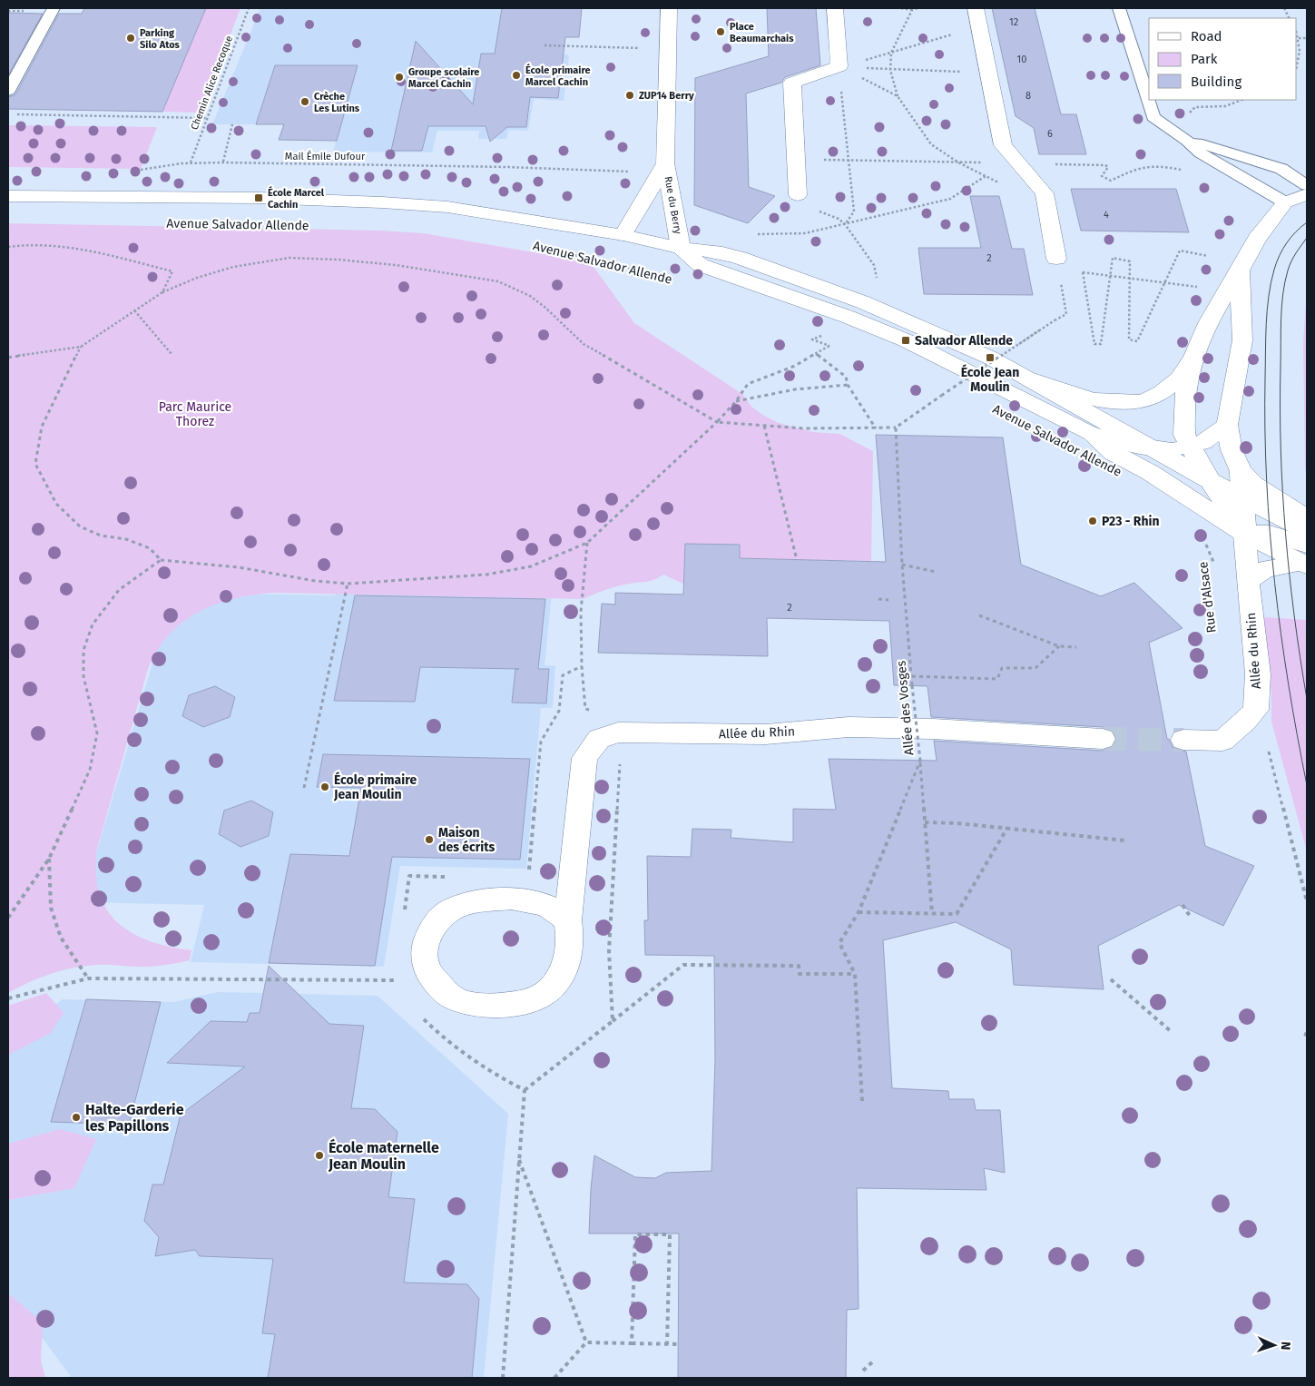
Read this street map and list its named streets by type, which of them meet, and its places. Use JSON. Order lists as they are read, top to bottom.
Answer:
{
  "streets": {
    "street": ["Rue du Berry", "Avenue Salvador Allende", "Allée du Rhin"],
    "path": [
      "Chemin Alice Recoque",
      "Mail Émile Dufour",
      "Rue d'Alsace",
      "Allée des Vosges"
    ]
  },
  "crossings": [
    ["Chemin Alice Recoque", "Mail Émile Dufour"],
    ["Rue du Berry", "Avenue Salvador Allende"],
    ["Avenue Salvador Allende", "Allée du Rhin"]
  ],
  "parks": ["Parc Maurice Thorez"],
  "places": {
    "other": [
      "Place Beaumarchais",
      "Parking Silo Atos",
      "École primaire Marcel Cachin",
      "Groupe scolaire Marcel Cachin",
      "ZUP14 Berry",
      "Crèche Les Lutins",
      "P23 - Rhin",
      "École primaire Jean Moulin",
      "Maison des écrits",
      "Halte-Garderie les Papillons",
      "École maternelle Jean Moulin"
    ],
    "transit": ["École Marcel Cachin", "Salvador Allende", "École Jean Moulin"]
  },
  "house_numbers": [
    "12",
    "10",
    "8",
    "6",
    "4",
    "2",
    "2"
  ],
  "legend": ["Road", "Park", "Building"],
  "north": "right"
}
